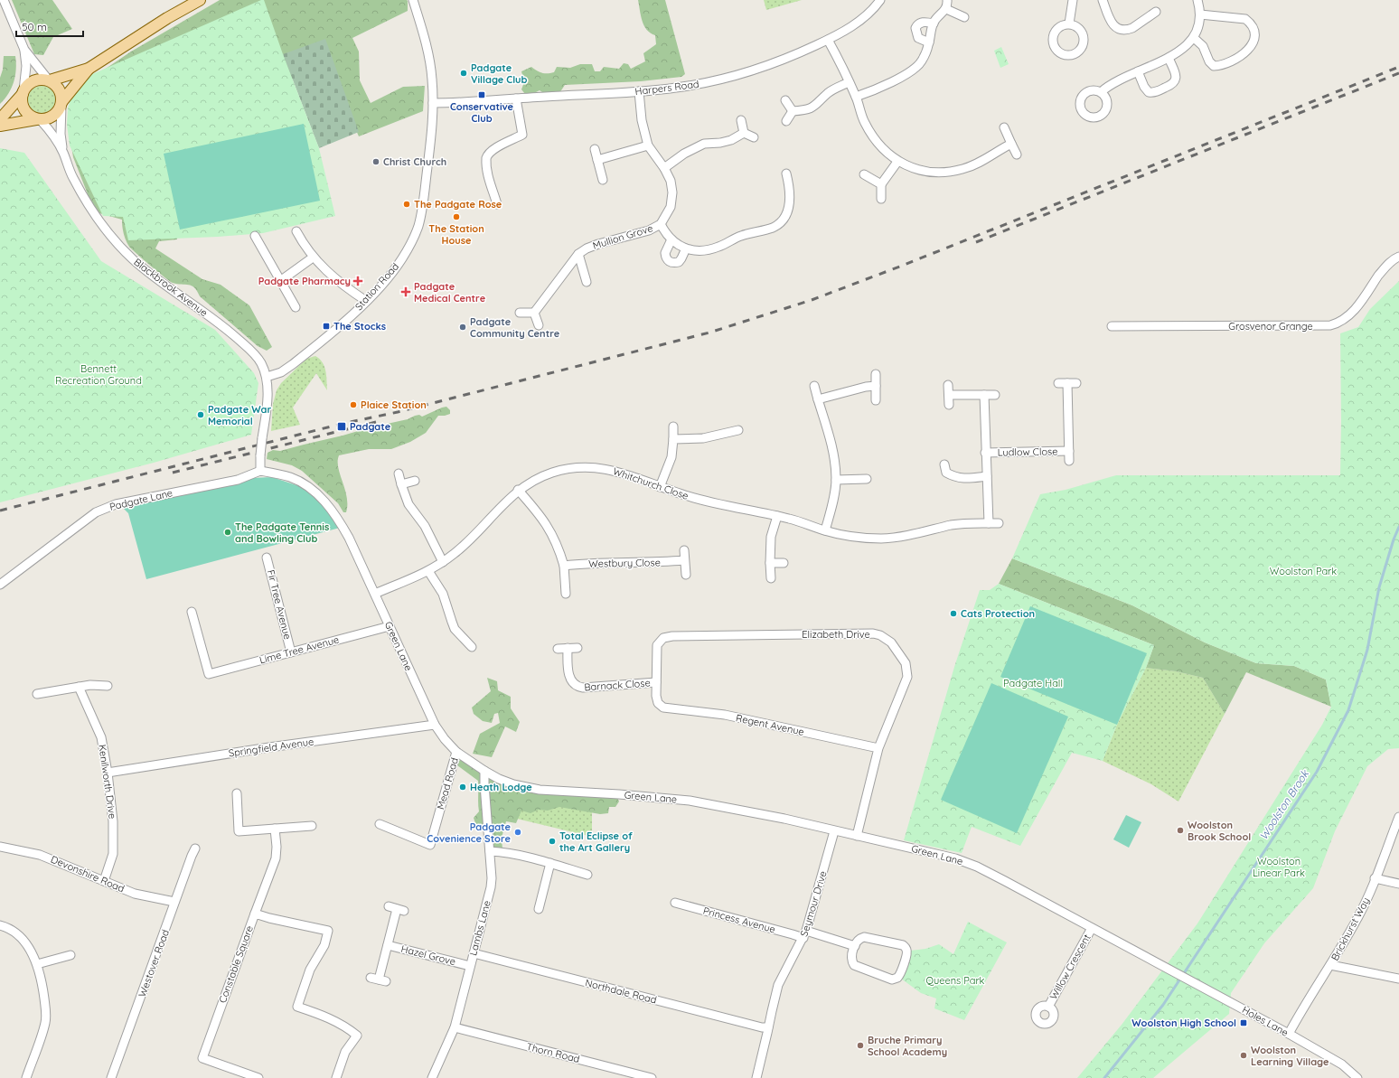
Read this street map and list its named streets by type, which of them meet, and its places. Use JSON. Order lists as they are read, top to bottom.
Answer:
{
  "streets": {
    "street": [
      "Harpers Road",
      "Mullion Grove",
      "Station Road",
      "Blackbrook Avenue",
      "Grosvenor Grange",
      "Ludlow Close",
      "Whitchurch Close",
      "Padgate Lane",
      "Westbury Close",
      "Fir Tree Avenue",
      "Elizabeth Drive",
      "Green Lane",
      "Lime Tree Avenue",
      "Barnack Close",
      "Regent Avenue",
      "Springfield Avenue",
      "Kenilworth Drive",
      "Mead Road",
      "Devonshire Road",
      "Seymour Drive",
      "Princess Avenue",
      "Lambs Lane",
      "Brickhurst Way",
      "Hazel Grove",
      "Westover Road",
      "Constable Square",
      "Willow Crescent",
      "Northdale Road",
      "Holes Lane",
      "Thorn Road"
    ]
  },
  "crossings": [
    ["Harpers Road", "Mullion Grove"],
    ["Harpers Road", "Station Road"],
    ["Station Road", "Blackbrook Avenue"],
    ["Ludlow Close", "Whitchurch Close"],
    ["Whitchurch Close", "Green Lane"],
    ["Padgate Lane", "Green Lane"],
    ["Fir Tree Avenue", "Lime Tree Avenue"],
    ["Elizabeth Drive", "Green Lane"],
    ["Elizabeth Drive", "Barnack Close"],
    ["Elizabeth Drive", "Regent Avenue"],
    ["Green Lane", "Lime Tree Avenue"],
    ["Green Lane", "Springfield Avenue"],
    ["Green Lane", "Mead Road"],
    ["Green Lane", "Seymour Drive"],
    ["Green Lane", "Lambs Lane"],
    ["Green Lane", "Willow Crescent"],
    ["Green Lane", "Holes Lane"],
    ["Barnack Close", "Regent Avenue"],
    ["Springfield Avenue", "Kenilworth Drive"],
    ["Kenilworth Drive", "Devonshire Road"],
    ["Devonshire Road", "Westover Road"],
    ["Seymour Drive", "Princess Avenue"],
    ["Seymour Drive", "Northdale Road"],
    ["Lambs Lane", "Hazel Grove"],
    ["Lambs Lane", "Northdale Road"],
    ["Lambs Lane", "Thorn Road"],
    ["Brickhurst Way", "Holes Lane"]
  ],
  "water": ["Woolston Brook"],
  "parks": [
    "Bennett Recreation Ground",
    "Woolston Park",
    "Padgate Hall",
    "Woolston Linear Park",
    "Queens Park"
  ],
  "places": {
    "other": [
      "Padgate Village Club",
      "Christ Church",
      "The Padgate Rose",
      "The Station House",
      "Padgate Community Centre",
      "Plaice Station",
      "Padgate War Memorial",
      "The Padgate Tennis and Bowling Club",
      "Cats Protection",
      "Heath Lodge",
      "Woolston Brook School",
      "Padgate Covenience Store",
      "Total Eclipse of the Art Gallery",
      "Bruche Primary School Academy",
      "Woolston Learning Village"
    ],
    "transit": [
      "Conservative Club",
      "The Stocks",
      "Padgate",
      "Woolston High School"
    ],
    "health": ["Padgate Pharmacy", "Padgate Medical Centre"]
  },
  "scale_bar": "50 m"
}
